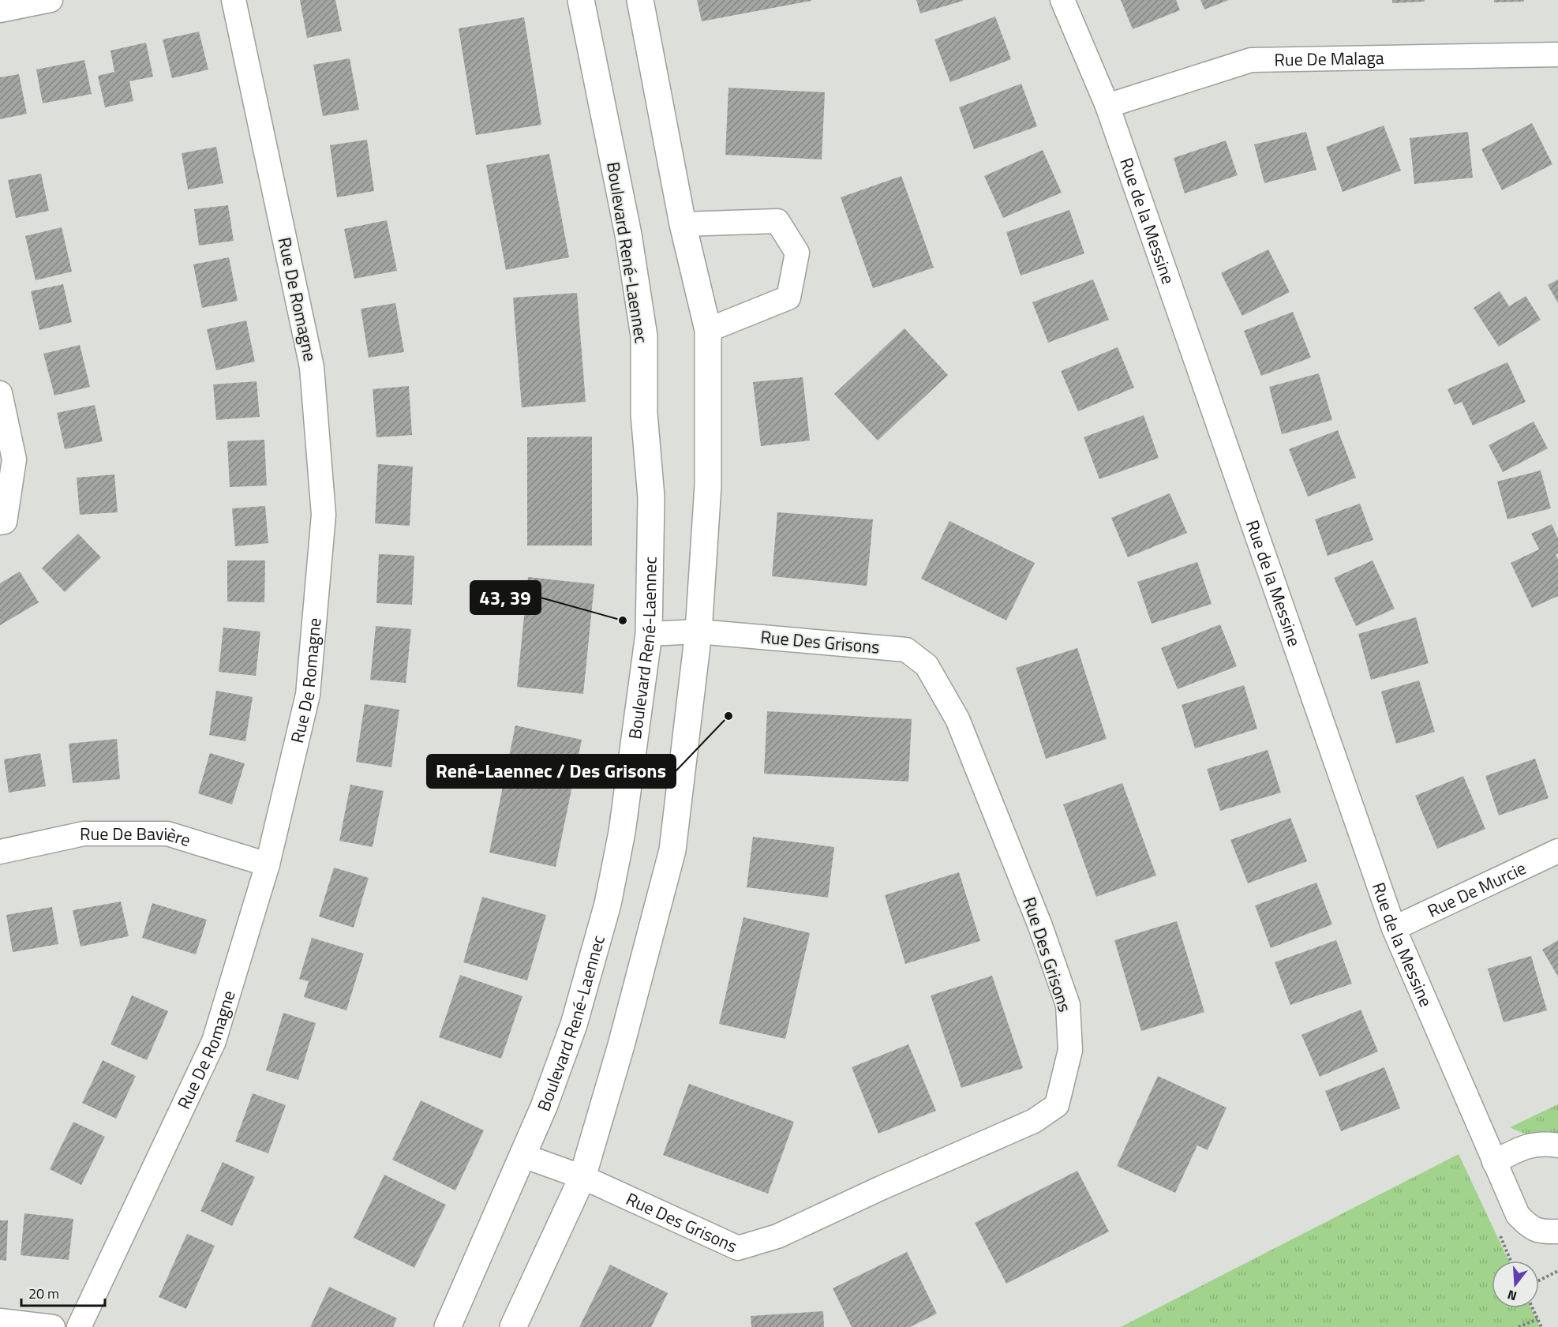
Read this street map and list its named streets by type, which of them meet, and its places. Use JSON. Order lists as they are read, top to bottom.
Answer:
{
  "streets": {
    "street": [
      "Rue De Malaga",
      "Rue de la Messine",
      "Boulevard René-Laennec",
      "Rue De Romagne",
      "Rue Des Grisons",
      "Rue De Bavière",
      "Rue De Murcie"
    ]
  },
  "crossings": [
    ["Rue De Malaga", "Rue de la Messine"],
    ["Rue de la Messine", "Rue De Murcie"],
    ["Boulevard René-Laennec", "Rue Des Grisons"],
    ["Rue De Romagne", "Rue De Bavière"]
  ],
  "places": ["43, 39", "René-Laennec / Des Grisons"],
  "scale_bar": "20 m",
  "north": "bottom"
}
